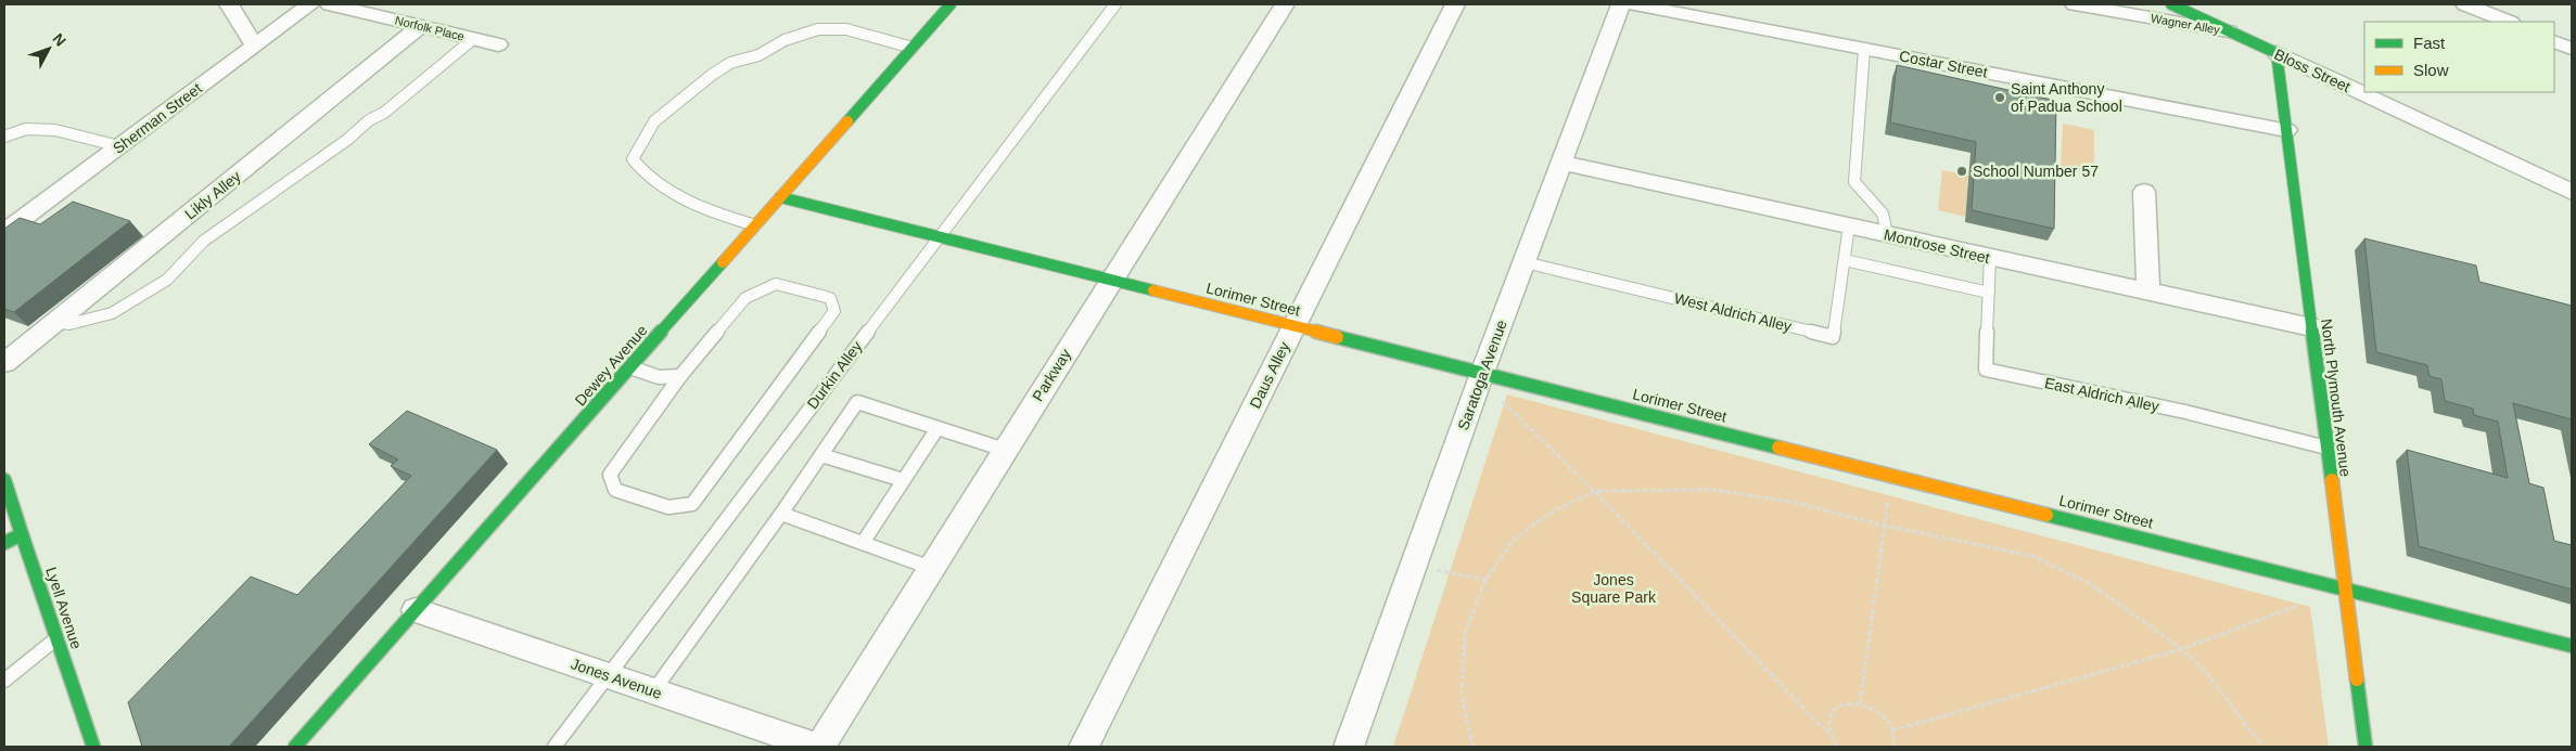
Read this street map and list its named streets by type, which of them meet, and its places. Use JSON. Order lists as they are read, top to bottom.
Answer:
{
  "streets": {
    "street": [
      "Wagner Alley",
      "Norfolk Place",
      "Costar Street",
      "Bloss Street",
      "Sherman Street",
      "Likly Alley",
      "Montrose Street",
      "Lorimer Street",
      "Dewey Avenue",
      "Parkway",
      "Daus Alley",
      "Saratoga Avenue",
      "North Plymouth Avenue",
      "Lyell Avenue",
      "Jones Avenue"
    ],
    "lane": ["West Aldrich Alley", "Durkin Alley", "East Aldrich Alley"]
  },
  "crossings": [
    ["Wagner Alley", "Bloss Street"],
    ["Norfolk Place", "Likly Alley"],
    ["Costar Street", "North Plymouth Avenue"],
    ["Bloss Street", "North Plymouth Avenue"],
    ["Montrose Street", "West Aldrich Alley"],
    ["Montrose Street", "Saratoga Avenue"],
    ["Montrose Street", "East Aldrich Alley"],
    ["Montrose Street", "North Plymouth Avenue"],
    ["Lorimer Street", "Dewey Avenue"],
    ["Lorimer Street", "Durkin Alley"],
    ["Lorimer Street", "Parkway"],
    ["Lorimer Street", "Daus Alley"],
    ["Lorimer Street", "Saratoga Avenue"],
    ["Lorimer Street", "North Plymouth Avenue"],
    ["West Aldrich Alley", "Saratoga Avenue"],
    ["Dewey Avenue", "Jones Avenue"],
    ["Durkin Alley", "Jones Avenue"],
    ["Parkway", "Jones Avenue"],
    ["East Aldrich Alley", "North Plymouth Avenue"]
  ],
  "parks": ["Jones Square Park"],
  "places": ["Saint Anthony of Padua School", "School Number 57"],
  "legend": ["Fast", "Slow"],
  "north": "top right"
}
